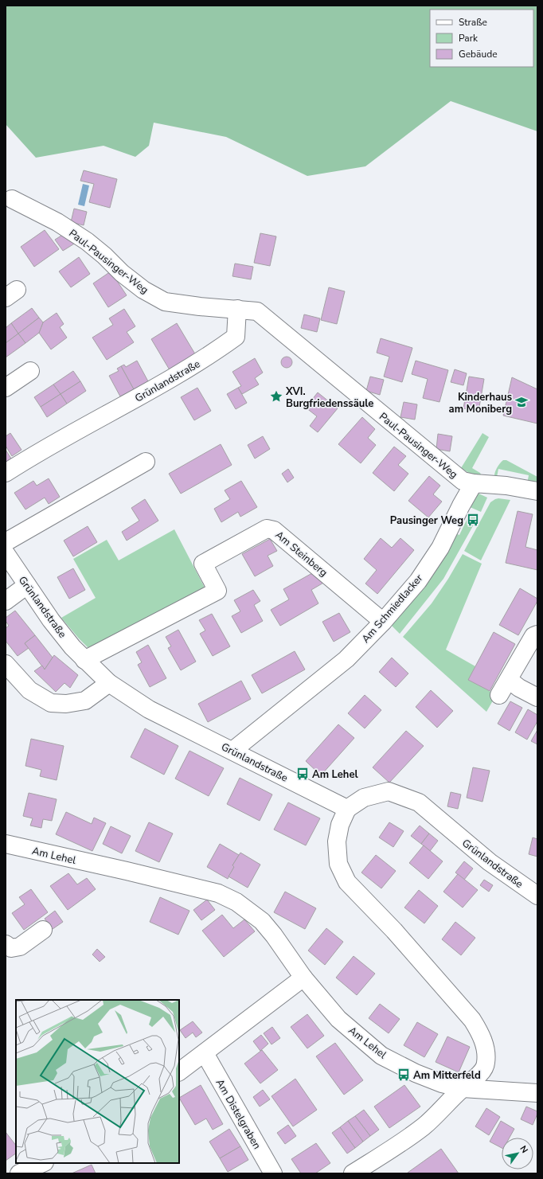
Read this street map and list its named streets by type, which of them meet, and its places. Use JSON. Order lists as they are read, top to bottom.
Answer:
{
  "streets": {
    "street": [
      "Paul-Pausinger-Weg",
      "Grünlandstraße",
      "Am Steinberg",
      "Am Schmiedlacker",
      "Am Lehel",
      "Am Distelgraben"
    ]
  },
  "crossings": [
    ["Paul-Pausinger-Weg", "Grünlandstraße"],
    ["Paul-Pausinger-Weg", "Am Schmiedlacker"],
    ["Grünlandstraße", "Am Steinberg"],
    ["Grünlandstraße", "Am Schmiedlacker"],
    ["Am Steinberg", "Am Schmiedlacker"]
  ],
  "places": {
    "place": ["XVI. Burgfriedenssäule"],
    "school or university": ["Kinderhaus am Moniberg"],
    "bus stop": ["Pausinger Weg", "Am Lehel", "Am Mitterfeld"]
  },
  "legend": ["Straße", "Park", "Gebäude"],
  "north": "top right"
}
